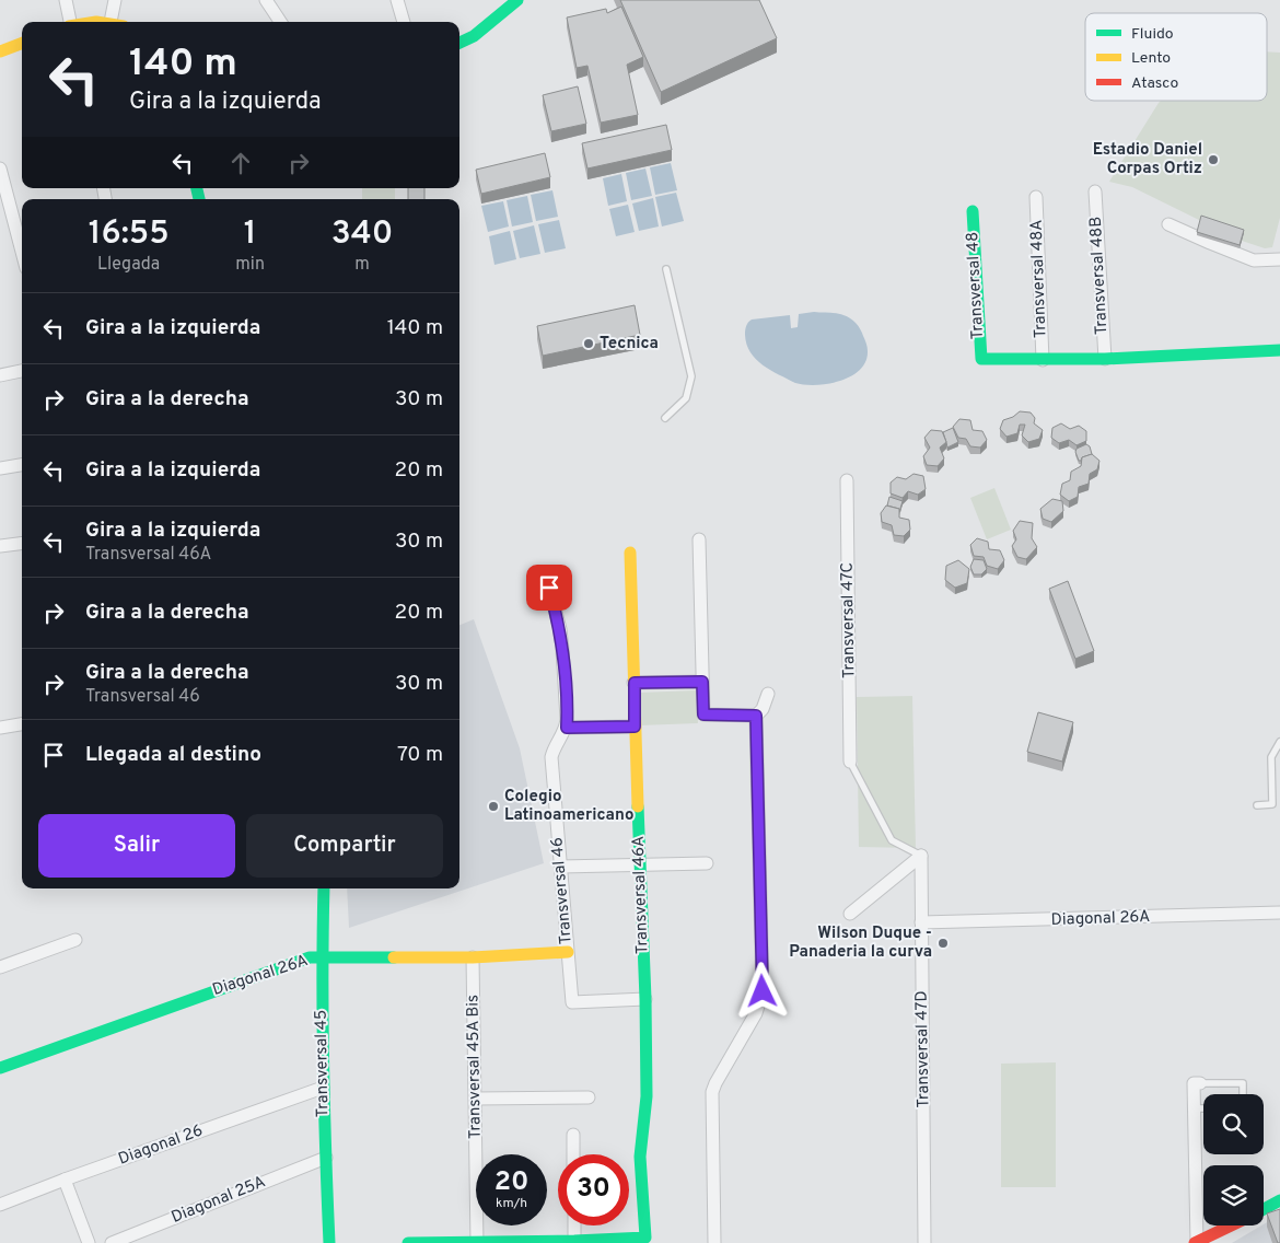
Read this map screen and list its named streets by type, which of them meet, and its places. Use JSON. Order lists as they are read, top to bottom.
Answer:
{
  "streets": {
    "street": [
      "Transversal 48B",
      "Transversal 48A",
      "Transversal 48",
      "Transversal 47C",
      "Transversal 46",
      "Transversal 46A",
      "Diagonal 26A",
      "Transversal 47D",
      "Transversal 45",
      "Transversal 45A Bis",
      "Diagonal 26",
      "Diagonal 25A"
    ]
  },
  "crossings": [
    ["Transversal 48A", "Transversal 48"],
    ["Transversal 46", "Transversal 46A"],
    ["Transversal 46", "Diagonal 26A"],
    ["Diagonal 26A", "Transversal 47D"],
    ["Diagonal 26A", "Transversal 45"],
    ["Diagonal 26A", "Transversal 45A Bis"],
    ["Transversal 45", "Diagonal 26"],
    ["Transversal 45", "Diagonal 25A"]
  ],
  "places": [
    "Estadio Daniel Corpas Ortiz",
    "Tecnica",
    "Colegio Latinoamericano",
    "Wilson Duque - Panaderia la curva"
  ],
  "legend": ["Fluido", "Lento", "Atasco"],
  "page": {
    "turn": ["140 m", "Gira a la izquierda"],
    "eta": [
      "16:55",
      "Llegada",
      "1",
      "min",
      "340",
      "m"
    ],
    "list": [
      {
        "name": "Gira a la izquierda",
        "value": "140 m"
      },
      {
        "name": "Gira a la derecha",
        "value": "30 m"
      },
      {
        "name": "Gira a la izquierda",
        "value": "20 m"
      },
      {
        "name": "Gira a la izquierda",
        "note": "Transversal 46A",
        "value": "30 m"
      },
      {
        "name": "Gira a la derecha",
        "value": "20 m"
      },
      {
        "name": "Gira a la derecha",
        "note": "Transversal 46",
        "value": "30 m"
      },
      {
        "name": "Llegada al destino",
        "value": "70 m"
      }
    ],
    "buttons": ["Salir", "Compartir"],
    "speed": "20 km/h",
    "limit": "30"
  }
}
